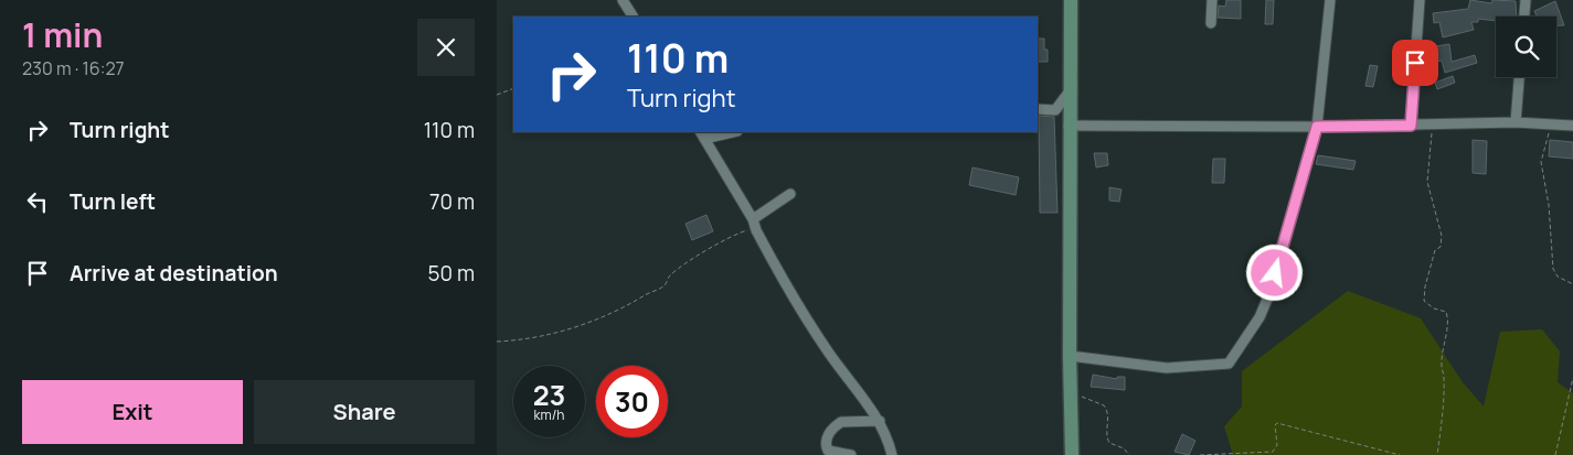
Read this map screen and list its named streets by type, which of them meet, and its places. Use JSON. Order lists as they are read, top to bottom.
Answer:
{
  "page": {
    "heading": ["1 min", "230 m · 16:27"],
    "turn": ["110 m", "Turn right"],
    "list": [
      {
        "name": "Turn right",
        "value": "110 m"
      },
      {
        "name": "Turn left",
        "value": "70 m"
      },
      {
        "name": "Arrive at destination",
        "value": "50 m"
      }
    ],
    "speed": "23 km/h",
    "limit": "30",
    "buttons": ["Exit", "Share"]
  }
}
